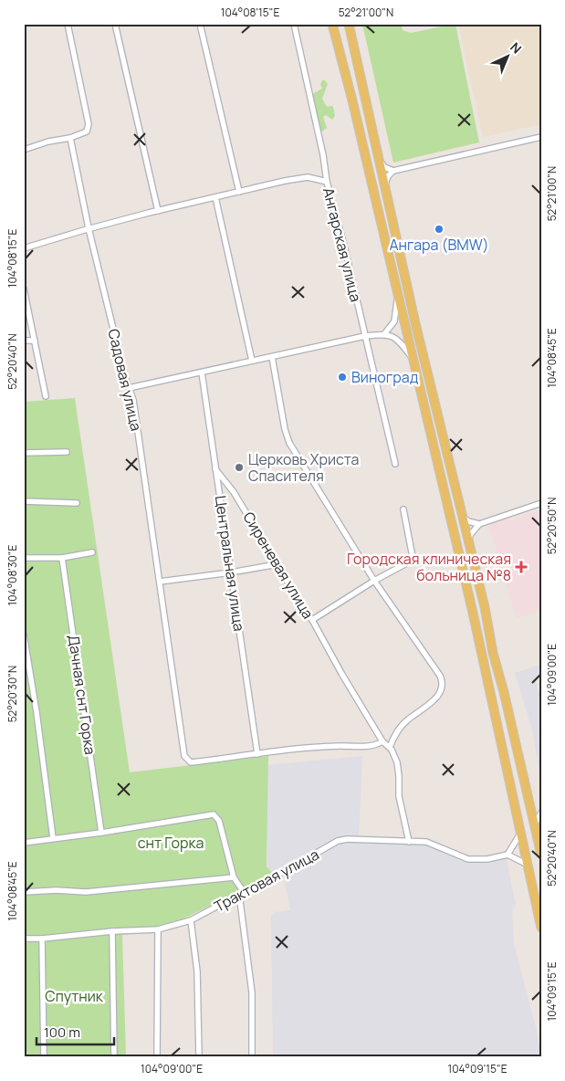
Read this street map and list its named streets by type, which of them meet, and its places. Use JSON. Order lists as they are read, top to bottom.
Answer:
{
  "streets": {
    "street": [
      "Ангарская улица",
      "Садовая улица",
      "Центральная улица",
      "Сиреневая улица",
      "Дачная снт Горка",
      "Трактовая улица"
    ]
  },
  "crossings": [
    ["Садовая улица", "Центральная улица"],
    ["Садовая улица", "Сиреневая улица"],
    ["Центральная улица", "Сиреневая улица"]
  ],
  "parks": ["снт Горка", "Спутник"],
  "places": {
    "other": ["Ангара (BMW)", "Виноград", "Церковь Христа Спасителя"],
    "health": ["Городская клиническая больница №8"]
  },
  "scale_bar": "100 m",
  "north": "top right",
  "coordinates": [
    "104°08'15\"E",
    "52°21'00\"N",
    "104°08'45\"E",
    "52°20'40\"N",
    "52°20'50\"N",
    "104°08'30\"E",
    "104°09'00\"E",
    "52°20'30\"N",
    "104°09'15\"E"
  ]
}
